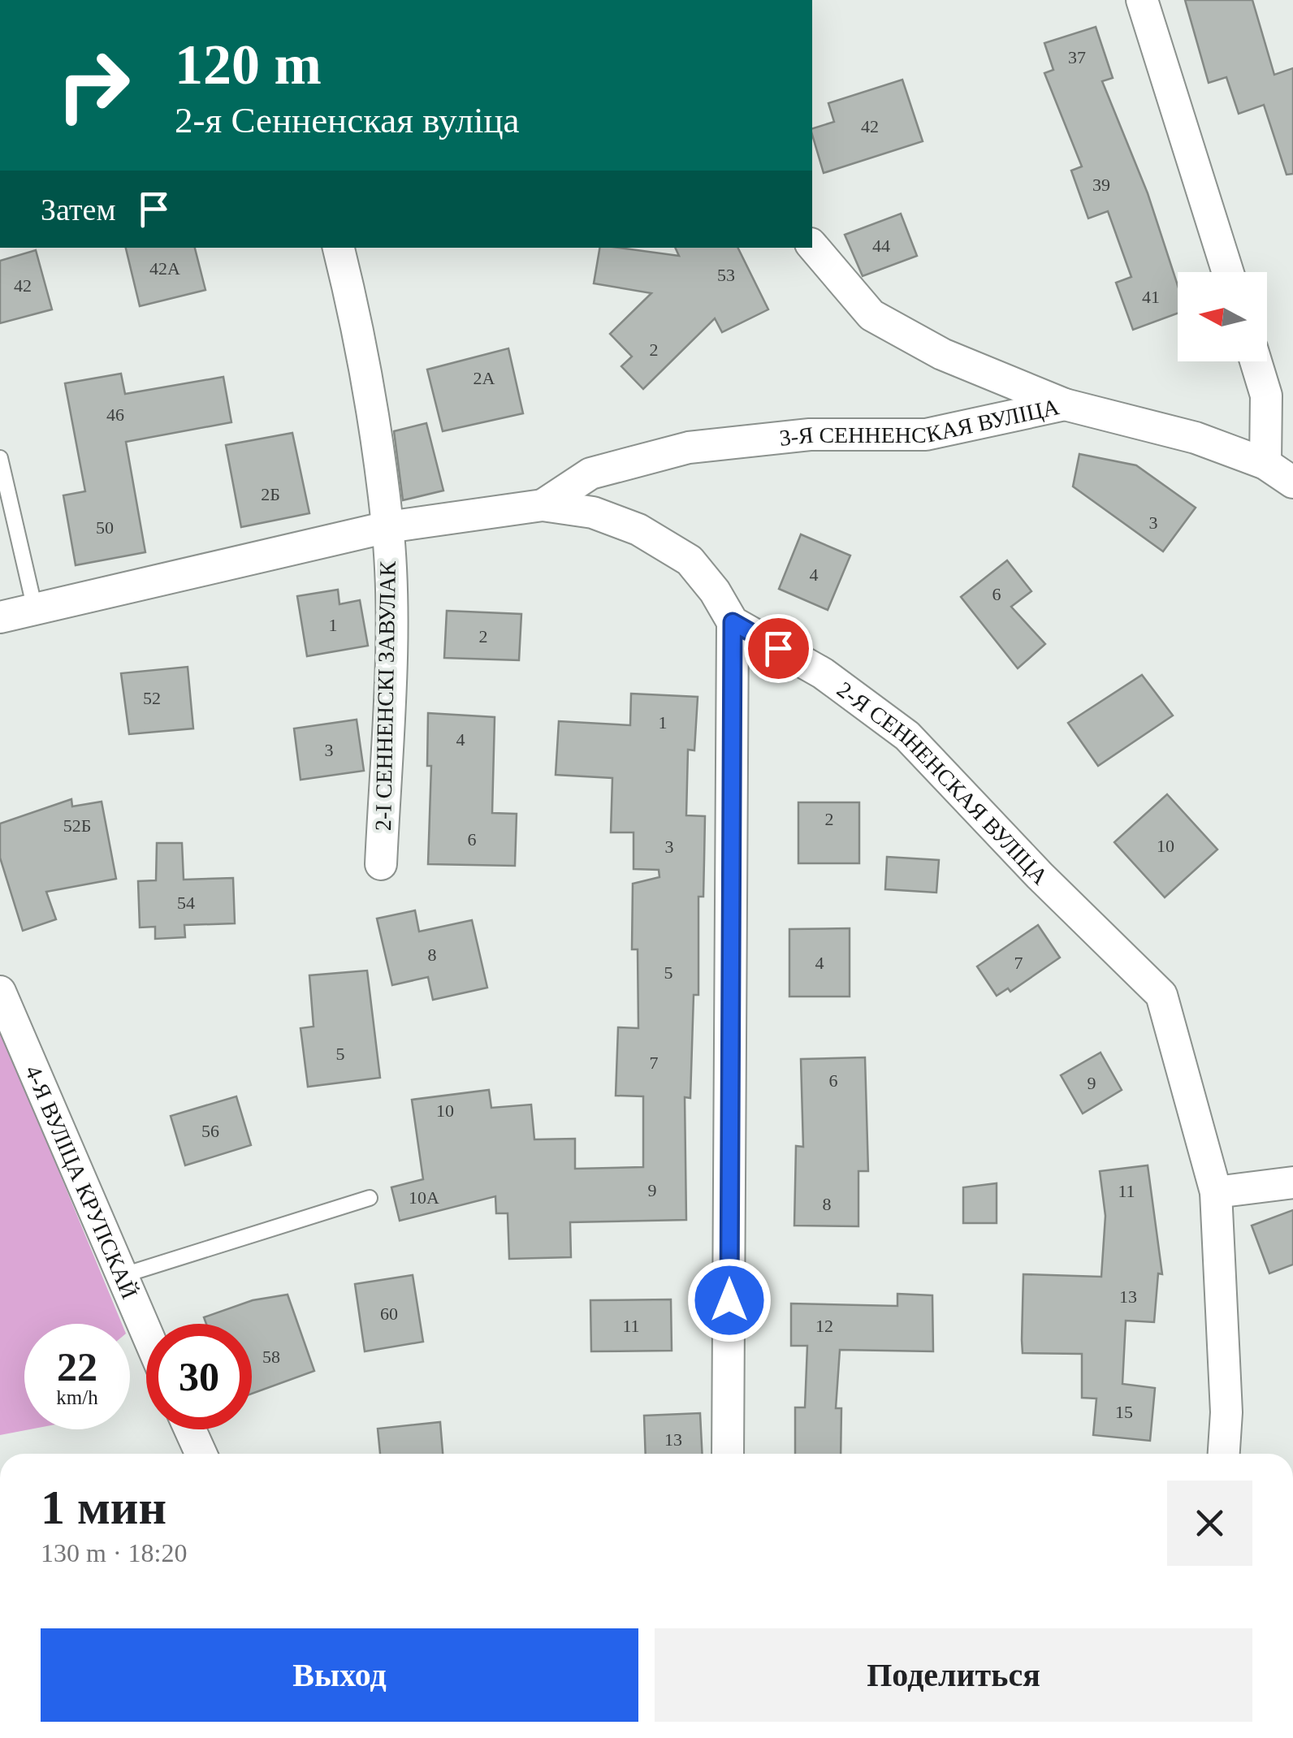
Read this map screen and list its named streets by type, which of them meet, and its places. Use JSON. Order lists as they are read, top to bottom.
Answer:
{
  "streets": {
    "street": [
      "3-Я СЕННЕНСКАЯ ВУЛІЦА",
      "2-І СЕННЕНСКІ ЗАВУЛАК",
      "2-Я СЕННЕНСКАЯ ВУЛІЦА",
      "4-Я ВУЛІЦА КРУПСКАЙ"
    ]
  },
  "crossings": [
    ["3-Я СЕННЕНСКАЯ ВУЛІЦА", "2-Я СЕННЕНСКАЯ ВУЛІЦА"],
    ["2-І СЕННЕНСКІ ЗАВУЛАК", "2-Я СЕННЕНСКАЯ ВУЛІЦА"]
  ],
  "house_numbers": [
    "37",
    "42",
    "39",
    "44",
    "42А",
    "53",
    "42",
    "41",
    "2",
    "2А",
    "46",
    "2Б",
    "3",
    "50",
    "4",
    "6",
    "1",
    "2",
    "52",
    "1",
    "4",
    "3",
    "2",
    "52Б",
    "6",
    "10",
    "3",
    "54",
    "8",
    "4",
    "7",
    "5",
    "5",
    "7",
    "6",
    "9",
    "10",
    "56",
    "9",
    "11",
    "10А",
    "8",
    "13",
    "60",
    "11",
    "12",
    "58",
    "15",
    "13"
  ],
  "north": "left",
  "page": {
    "turn": ["120 m", "2-я Сенненская вуліца"],
    "then": "Затем",
    "speed": "22 km/h",
    "limit": "30",
    "heading": ["1 мин", "130 m · 18:20"],
    "buttons": ["Выход", "Поделиться"]
  }
}
